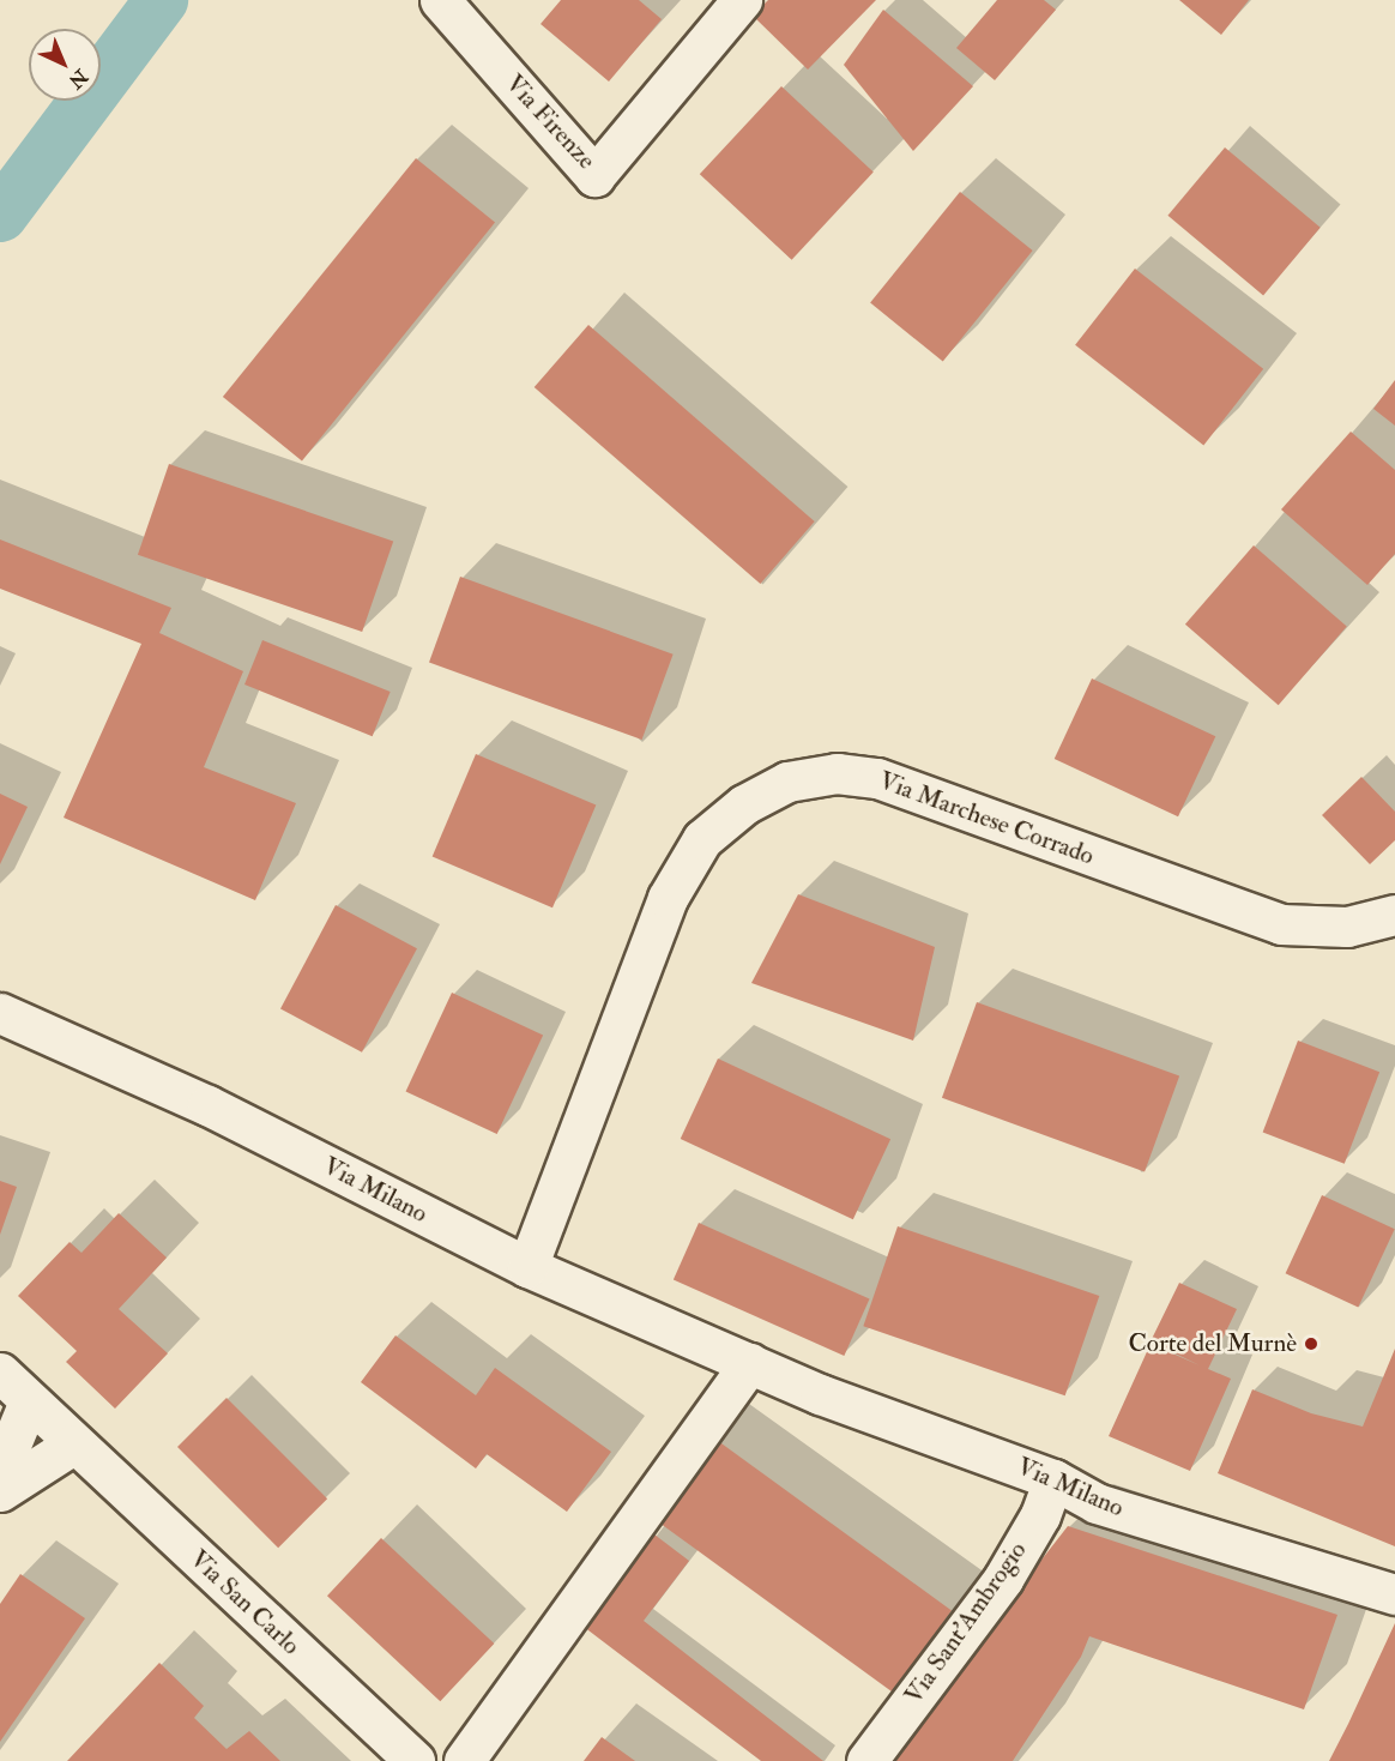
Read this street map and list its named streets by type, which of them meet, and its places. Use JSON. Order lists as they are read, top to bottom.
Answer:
{
  "streets": {
    "street": [
      "Via Firenze",
      "Via Marchese Corrado",
      "Via Milano",
      "Via San Carlo",
      "Via Sant'Ambrogio"
    ]
  },
  "crossings": [
    ["Via Marchese Corrado", "Via Milano"],
    ["Via Milano", "Via Sant'Ambrogio"]
  ],
  "places": ["Corte del Murnè"],
  "north": "bottom right"
}
